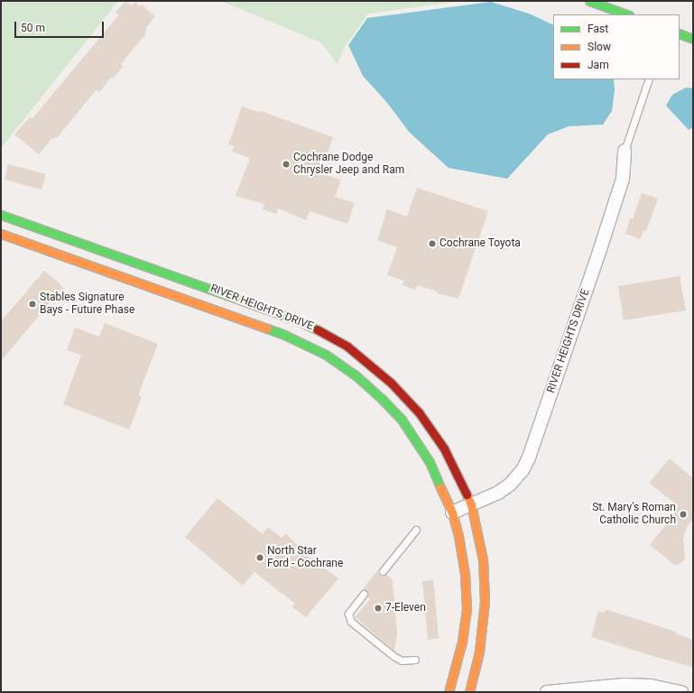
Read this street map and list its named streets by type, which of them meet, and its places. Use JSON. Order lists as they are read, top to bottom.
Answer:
{
  "streets": {
    "street": ["RIVER HEIGHTS DRIVE"]
  },
  "places": [
    "Cochrane Dodge Chrysler Jeep and Ram",
    "Cochrane Toyota",
    "Stables Signature Bays - Future Phase",
    "St. Mary's Roman Catholic Church",
    "North Star Ford - Cochrane",
    "7-Eleven"
  ],
  "legend": ["Fast", "Slow", "Jam"],
  "scale_bar": "50 m"
}
